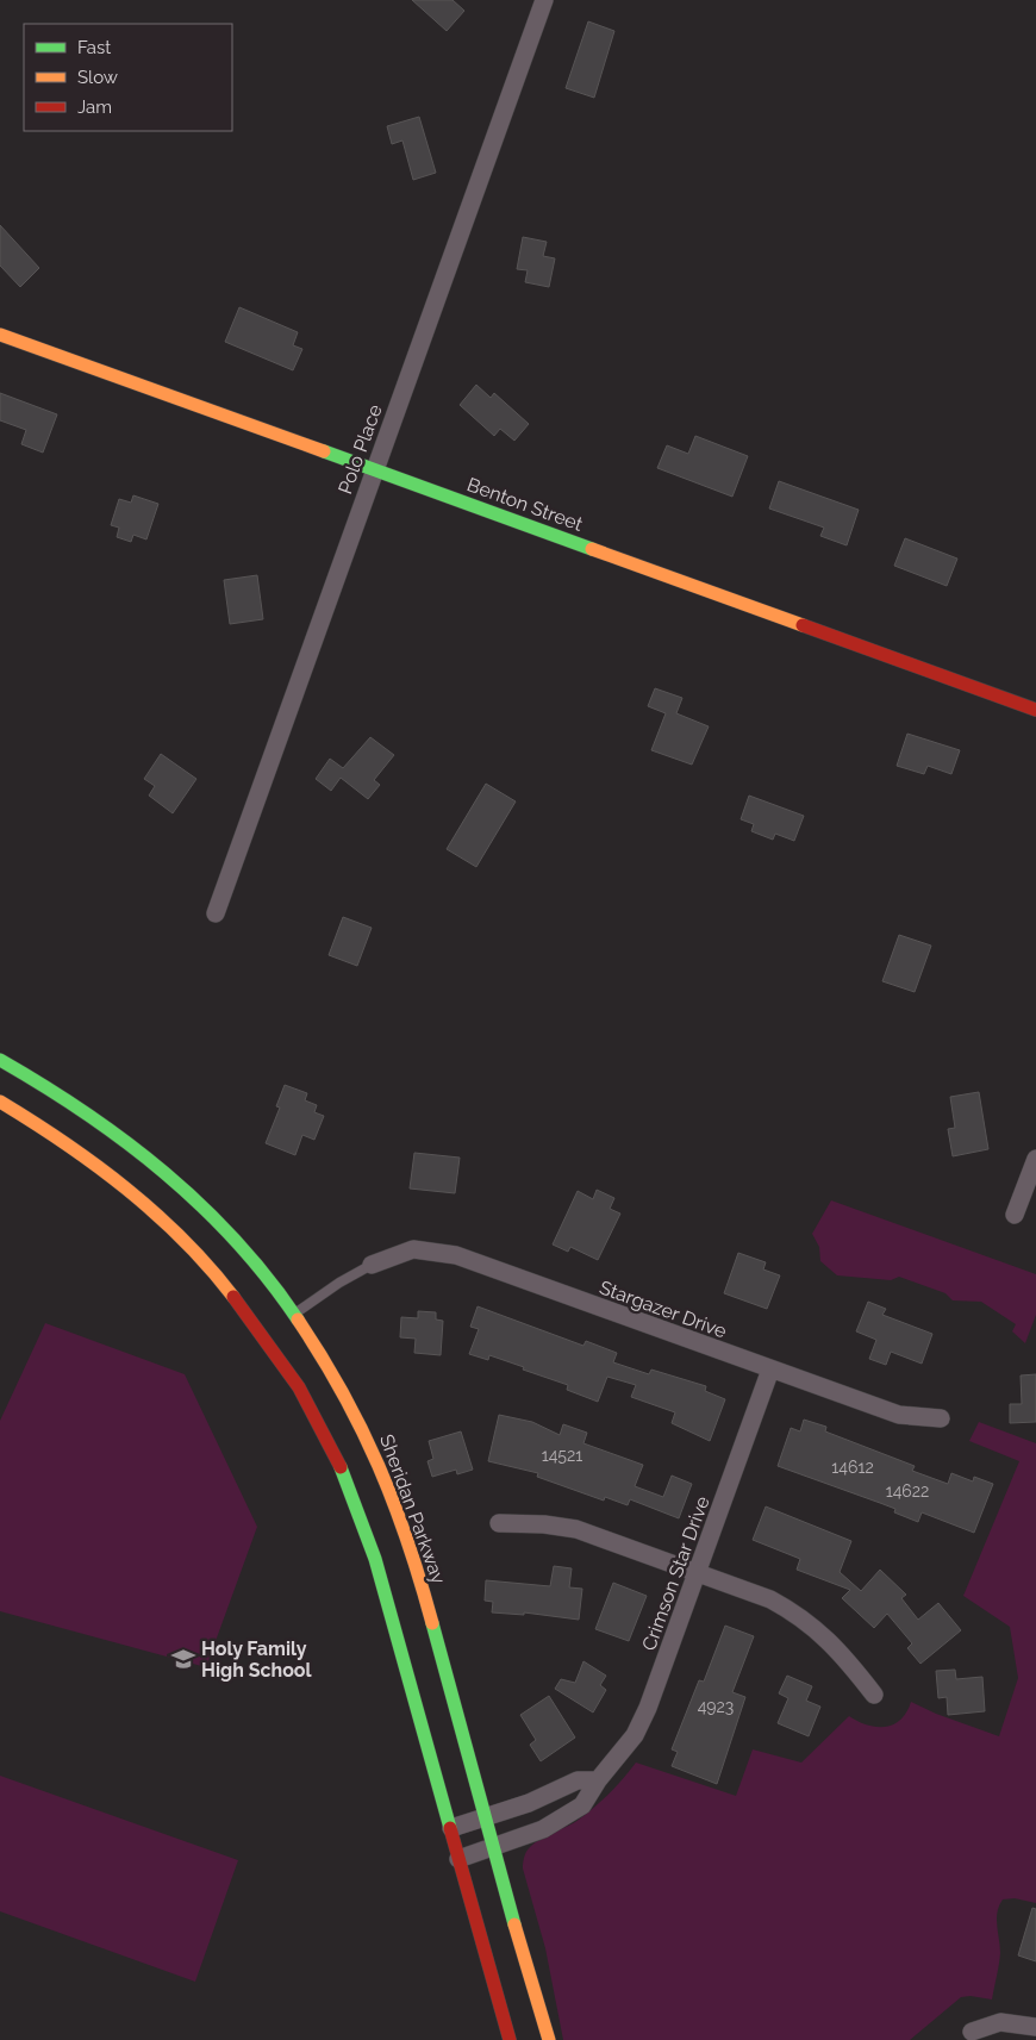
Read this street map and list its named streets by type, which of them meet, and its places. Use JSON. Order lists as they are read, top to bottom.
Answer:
{
  "streets": {
    "main road": ["Benton Street", "Sheridan Parkway"],
    "street": ["Polo Place", "Stargazer Drive", "Crimson Star Drive"]
  },
  "crossings": [
    ["Polo Place", "Benton Street"],
    ["Stargazer Drive", "Crimson Star Drive"],
    ["Sheridan Parkway", "Crimson Star Drive"]
  ],
  "places": {
    "school or university": ["Holy Family High School"]
  },
  "house_numbers": [
    "14521",
    "14612",
    "14622",
    "4923"
  ],
  "legend": ["Fast", "Slow", "Jam"]
}
